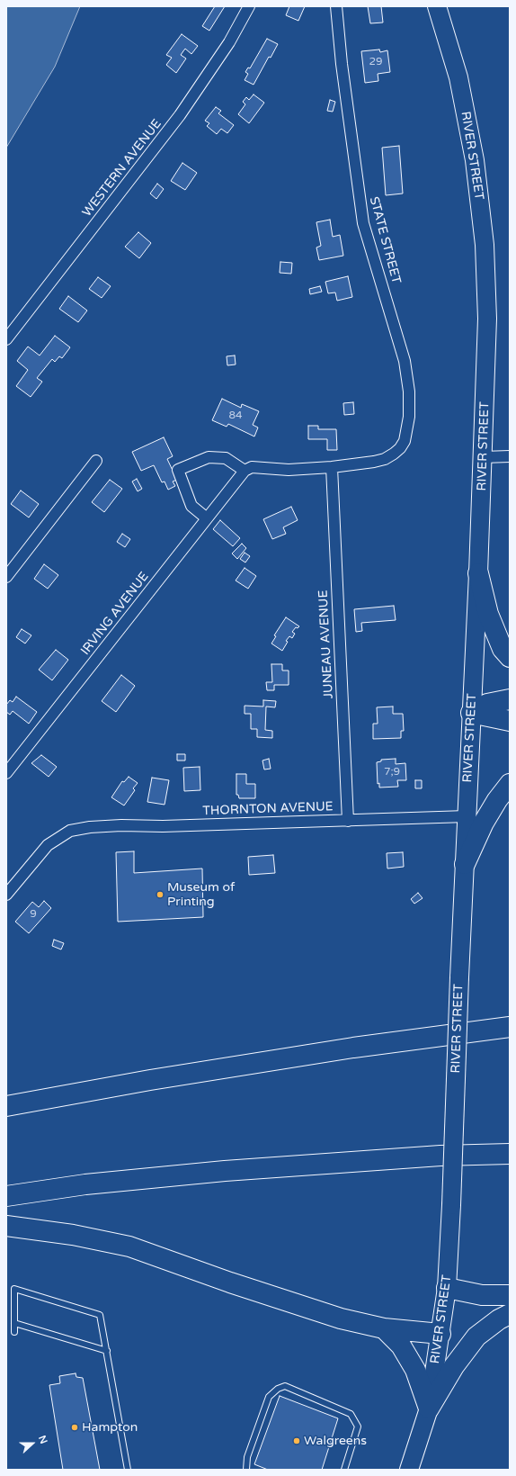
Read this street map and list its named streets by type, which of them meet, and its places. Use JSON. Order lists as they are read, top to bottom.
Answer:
{
  "streets": {
    "main road": ["RIVER STREET"],
    "street": [
      "WESTERN AVENUE",
      "STATE STREET",
      "IRVING AVENUE",
      "JUNEAU AVENUE",
      "THORNTON AVENUE"
    ]
  },
  "crossings": [
    ["RIVER STREET", "THORNTON AVENUE"],
    ["STATE STREET", "IRVING AVENUE"],
    ["STATE STREET", "JUNEAU AVENUE"],
    ["JUNEAU AVENUE", "THORNTON AVENUE"]
  ],
  "places": ["Museum of Printing", "Hampton", "Walgreens"],
  "house_numbers": [
    "29",
    "84",
    "7;9",
    "9"
  ],
  "north": "right"
}
